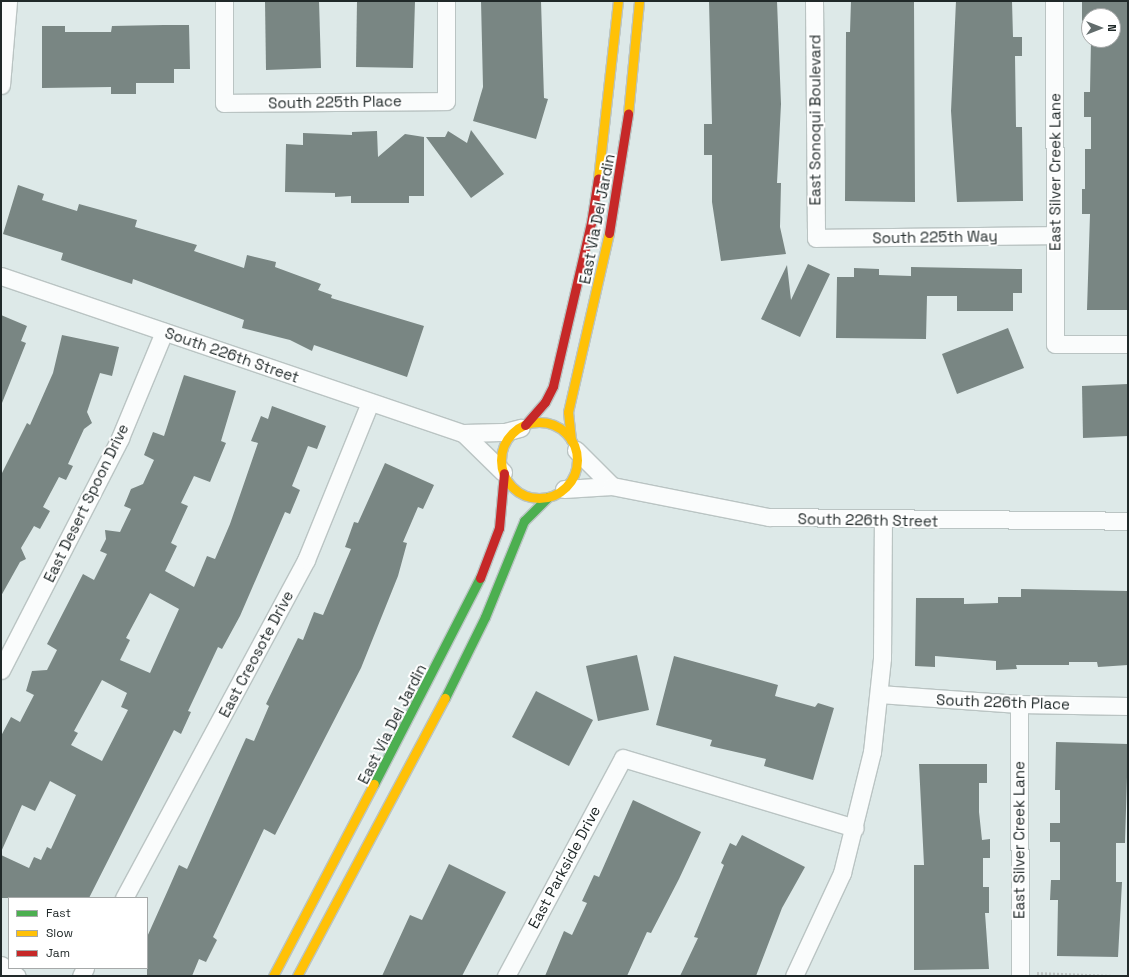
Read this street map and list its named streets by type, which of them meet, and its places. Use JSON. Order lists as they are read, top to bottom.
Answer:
{
  "streets": {
    "street": [
      "South 225th Place",
      "East Sonoqui Boulevard",
      "East Silver Creek Lane",
      "East Via Del Jardin",
      "South 225th Way",
      "South 226th Street",
      "East Desert Spoon Drive",
      "East Creosote Drive",
      "South 226th Place",
      "East Parkside Drive"
    ]
  },
  "crossings": [
    ["East Sonoqui Boulevard", "South 225th Way"],
    ["East Silver Creek Lane", "South 225th Way"],
    ["East Silver Creek Lane", "South 226th Place"],
    ["East Via Del Jardin", "South 226th Street"],
    ["South 226th Street", "East Desert Spoon Drive"],
    ["South 226th Street", "East Creosote Drive"]
  ],
  "legend": ["Fast", "Slow", "Jam"],
  "north": "right"
}
